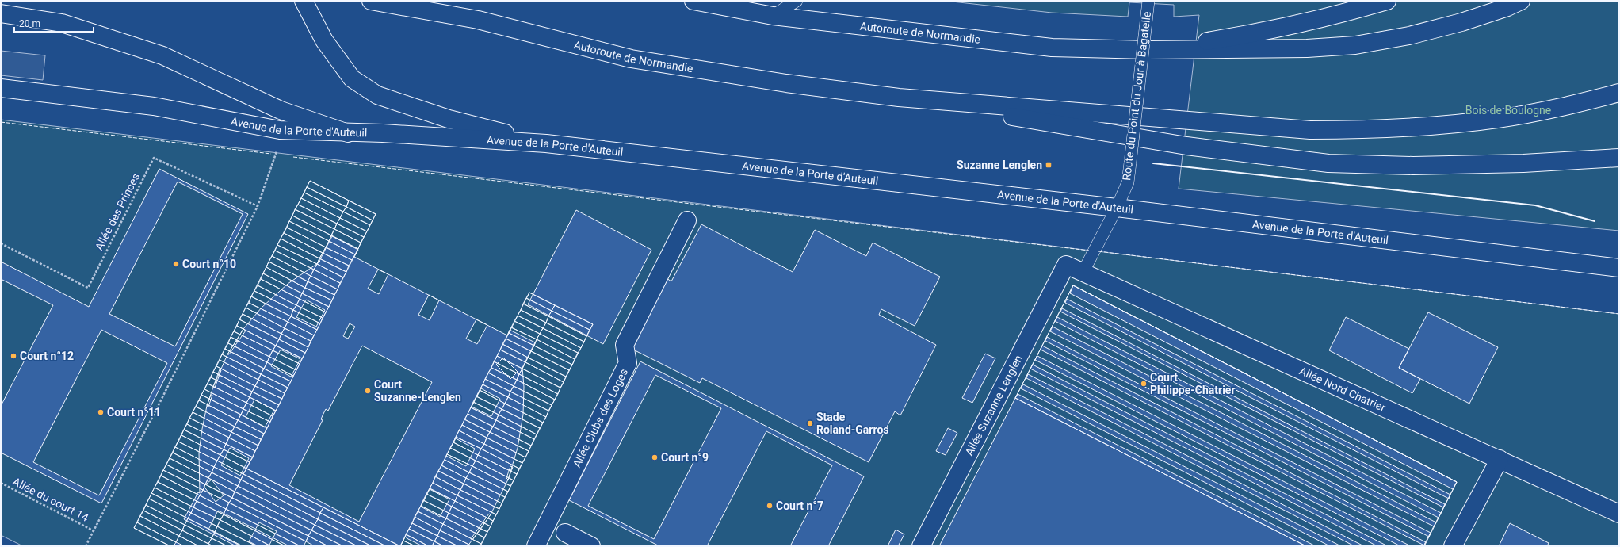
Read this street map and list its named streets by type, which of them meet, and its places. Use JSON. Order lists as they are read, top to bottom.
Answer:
{
  "streets": {
    "main road": [
      "Autoroute de Normandie",
      "Avenue de la Porte d'Auteuil",
      "Allée Nord Chatrier",
      "Allée Suzanne Lenglen",
      "Allée Clubs des Loges"
    ],
    "lane": ["Route du Point du Jour à Bagatelle"],
    "path": ["Allée des Princes", "Allée du court 14"]
  },
  "crossings": [
    ["Route du Point du Jour à Bagatelle", "Avenue de la Porte d'Auteuil"],
    ["Route du Point du Jour à Bagatelle", "Allée Nord Chatrier"],
    ["Allée Nord Chatrier", "Allée Suzanne Lenglen"]
  ],
  "parks": ["Bois de Boulogne"],
  "places": {
    "transit": ["Suzanne Lenglen"],
    "other": [
      "Court n°10",
      "Court n°12",
      "Court Philippe-Chatrier",
      "Court Suzanne-Lenglen",
      "Court n°11",
      "Stade Roland-Garros",
      "Court n°9",
      "Court n°7"
    ]
  },
  "scale_bar": "20 m"
}
